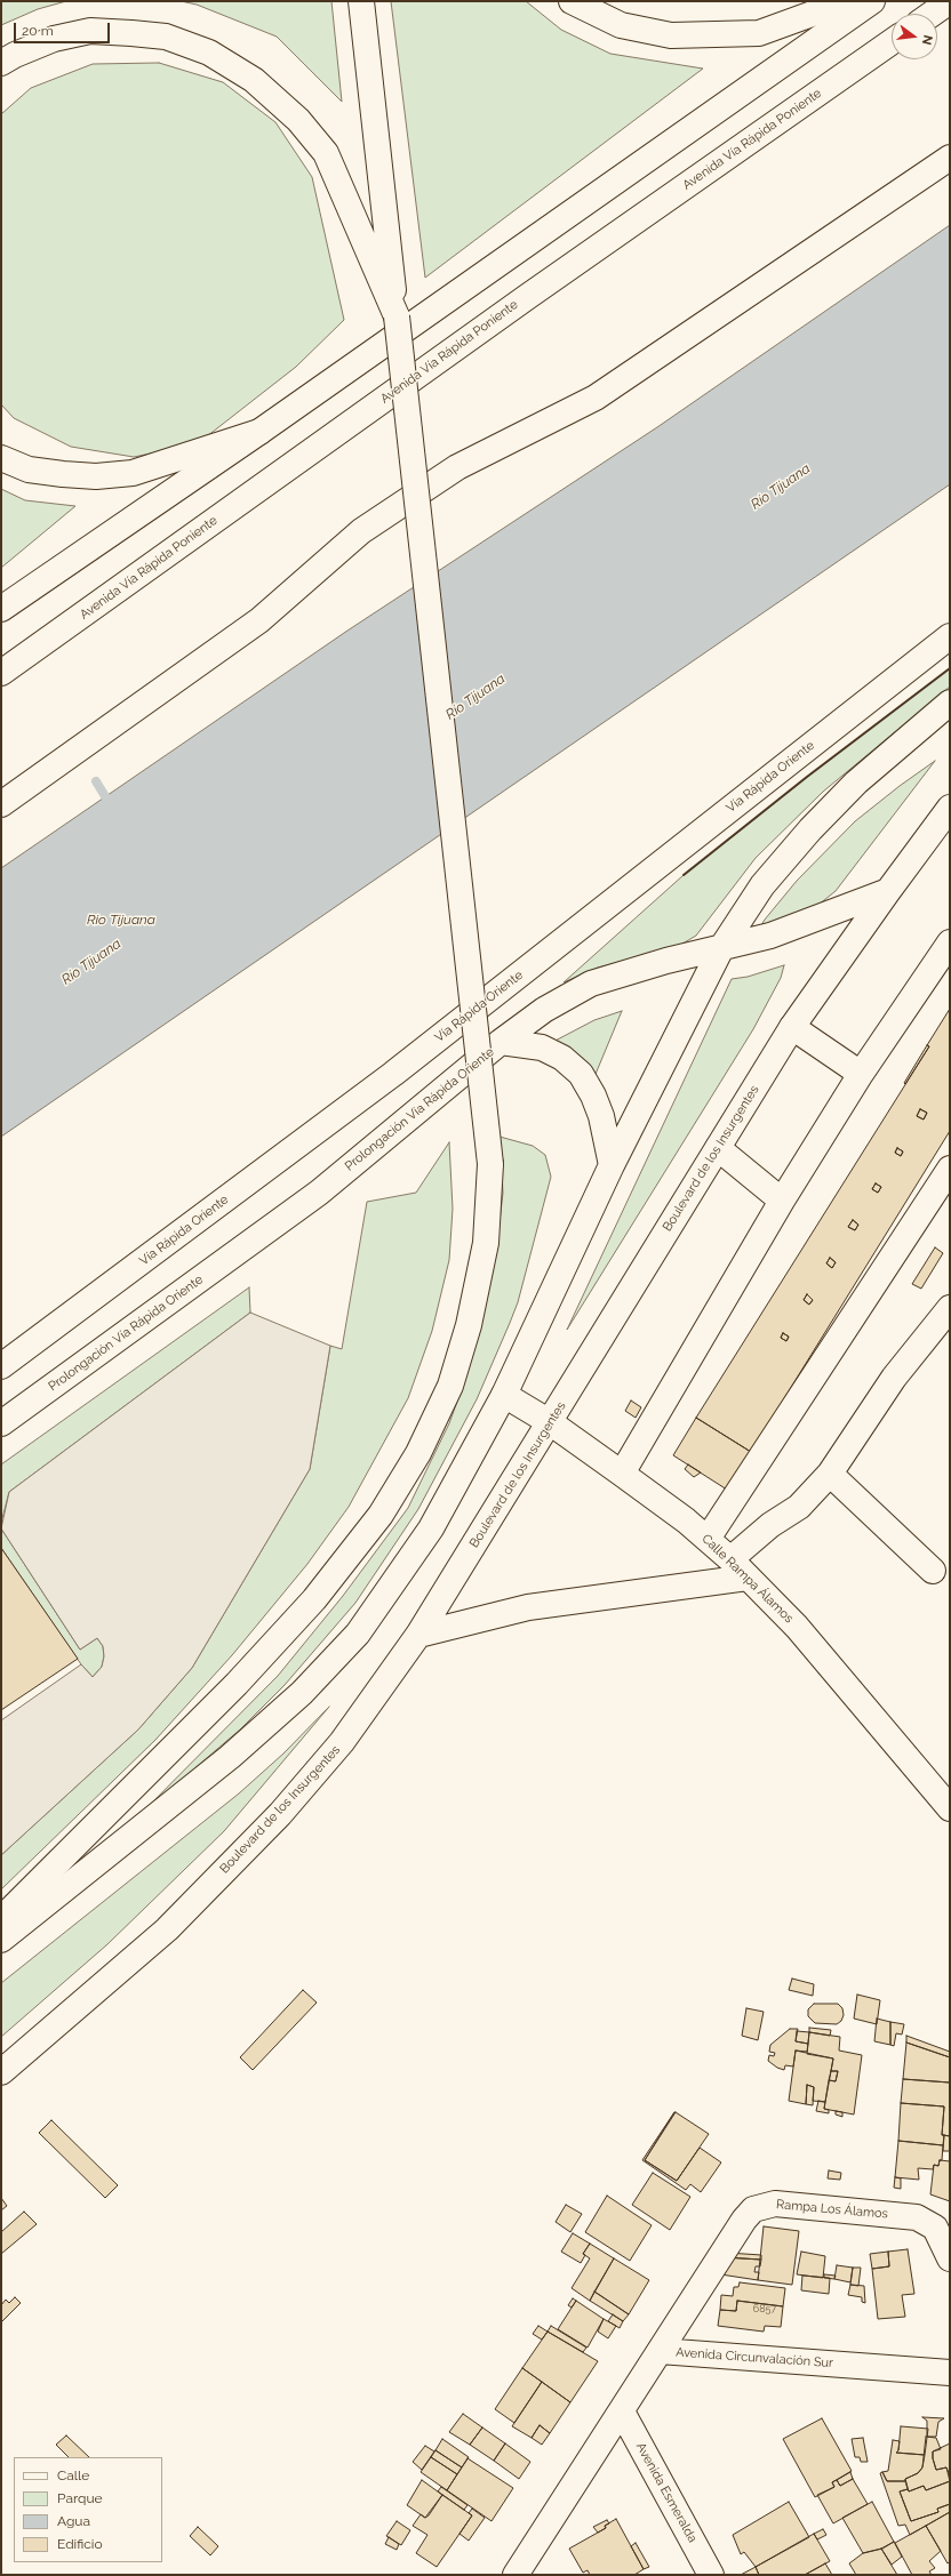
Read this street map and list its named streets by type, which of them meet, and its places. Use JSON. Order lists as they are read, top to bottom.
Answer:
{
  "streets": {
    "main road": [
      "Avenida Vía Rápida Poniente",
      "Vía Rápida Oriente",
      "Prolongación Vía Rápida Oriente",
      "Boulevard de los Insurgentes",
      "Calle Rampa Álamos",
      "Rampa Los Álamos",
      "Avenida Circunvalación Sur",
      "Avenida Esmeralda"
    ]
  },
  "crossings": [
    ["Prolongación Vía Rápida Oriente", "Boulevard de los Insurgentes"],
    ["Boulevard de los Insurgentes", "Calle Rampa Álamos"],
    ["Rampa Los Álamos", "Avenida Circunvalación Sur"],
    ["Avenida Circunvalación Sur", "Avenida Esmeralda"]
  ],
  "water": ["Río Tijuana", "Rio Tijuana"],
  "house_numbers": ["6857"],
  "legend": [
    "Calle",
    "Parque",
    "Agua",
    "Edificio"
  ],
  "scale_bar": "20 m",
  "north": "right"
}
